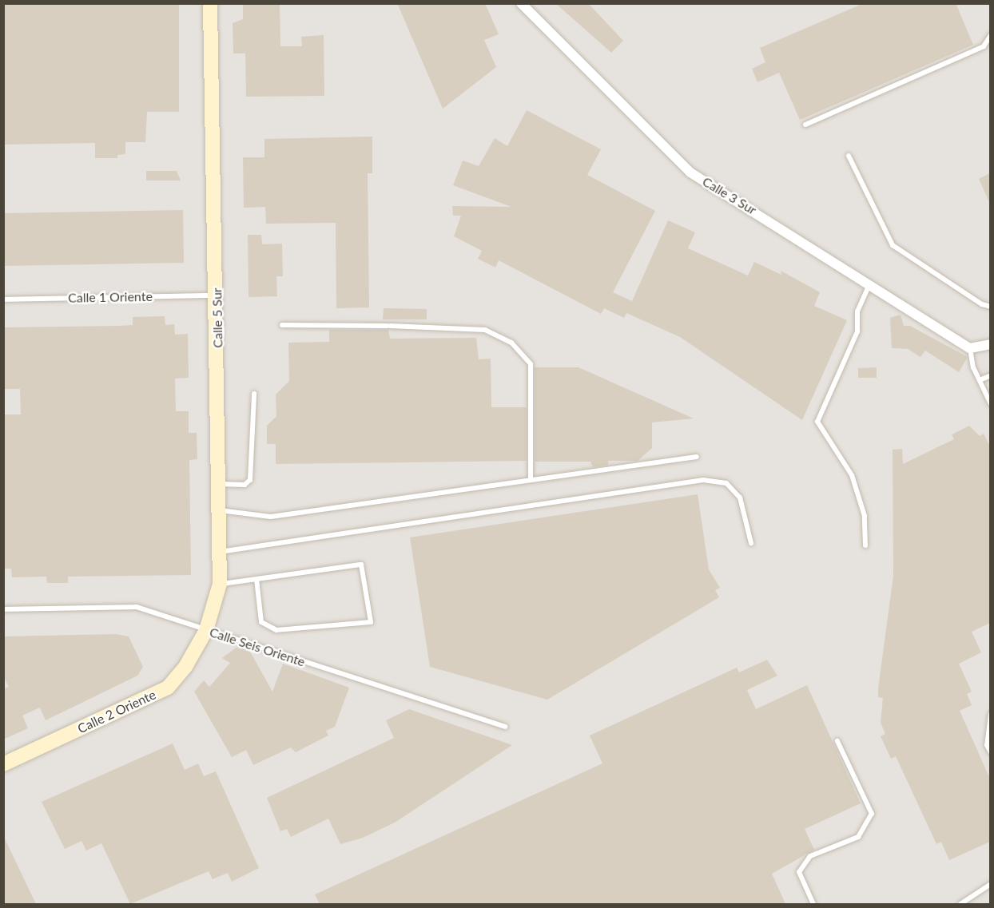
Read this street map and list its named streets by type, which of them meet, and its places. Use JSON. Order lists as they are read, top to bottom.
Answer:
{
  "streets": {
    "street": ["Calle 3 Sur", "Calle 5 Sur", "Calle 2 Oriente"],
    "lane": ["Calle 1 Oriente", "Calle Seis Oriente"]
  },
  "crossings": [
    ["Calle 1 Oriente", "Calle 5 Sur"],
    ["Calle 5 Sur", "Calle Seis Oriente"],
    ["Calle 5 Sur", "Calle 2 Oriente"],
    ["Calle Seis Oriente", "Calle 2 Oriente"]
  ]
}
